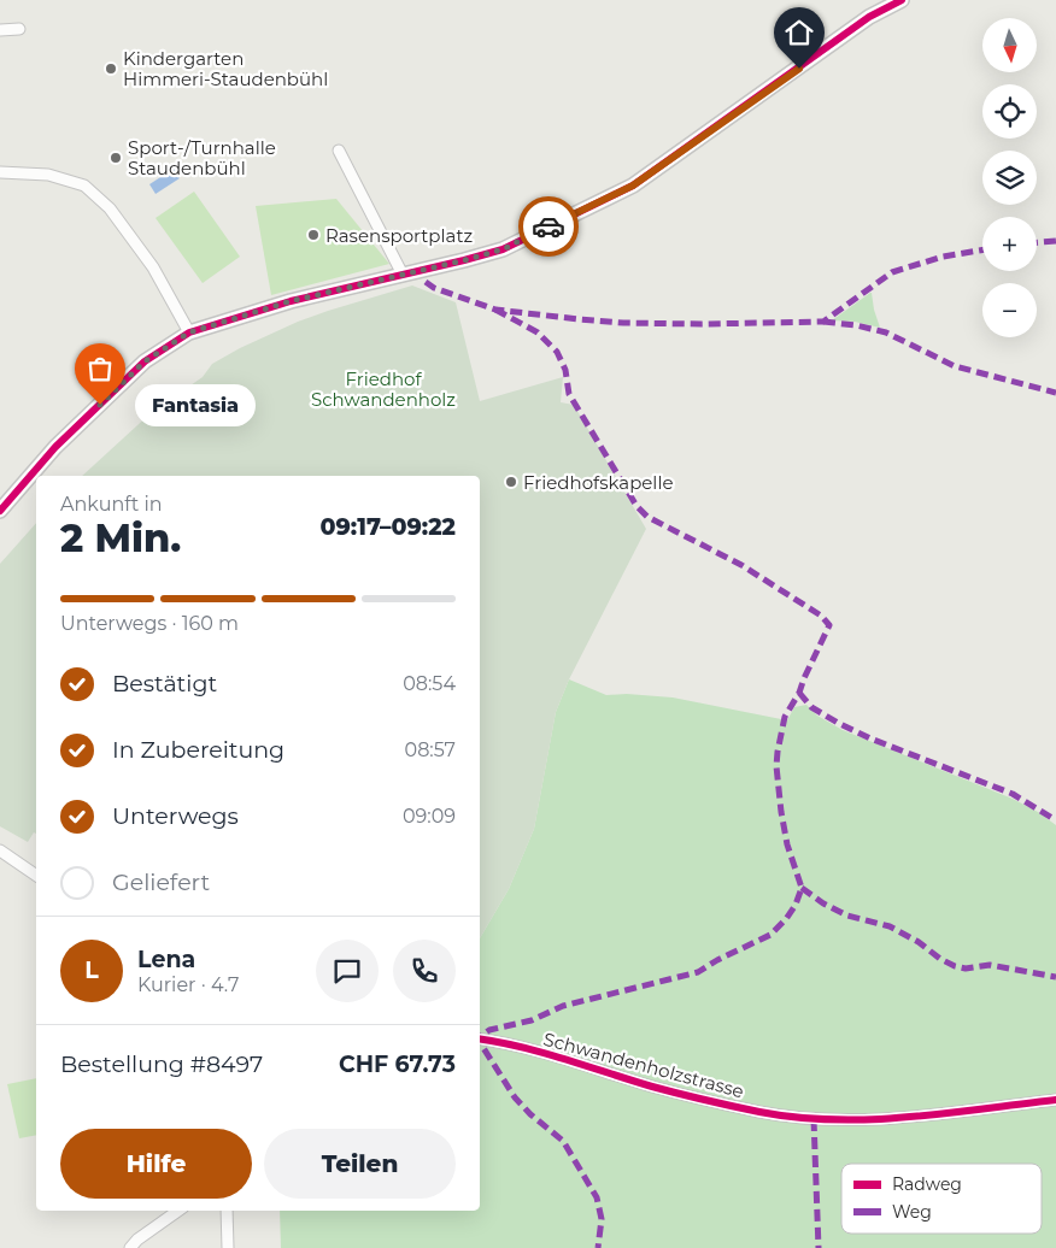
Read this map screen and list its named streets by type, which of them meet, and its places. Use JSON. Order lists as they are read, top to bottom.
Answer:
{
  "streets": {
    "street": ["Schwandenholzstrasse"]
  },
  "parks": ["Friedhof Schwandenholz"],
  "places": [
    "Kindergarten Himmeri-Staudenbühl",
    "Sport-/Turnhalle Staudenbühl",
    "Rasensportplatz",
    "Fantasia",
    "Friedhofskapelle"
  ],
  "legend": ["Radweg", "Weg"],
  "north": "bottom",
  "page": {
    "map_buttons": ["+", "−"],
    "bubble": "Fantasia",
    "heading": ["2 Min.", "Ankunft in", "09:17–09:22"],
    "panel": [
      "Lena",
      "Kurier · 4.7",
      "Bestellung #8497",
      "CHF 67.73"
    ],
    "bar": "Unterwegs · 160 m",
    "list": [
      ["Bestätigt", "08:54"],
      ["In Zubereitung", "08:57"],
      ["Unterwegs", "09:09"],
      "Geliefert"
    ],
    "round": "L",
    "buttons": ["Hilfe", "Teilen"]
  }
}
